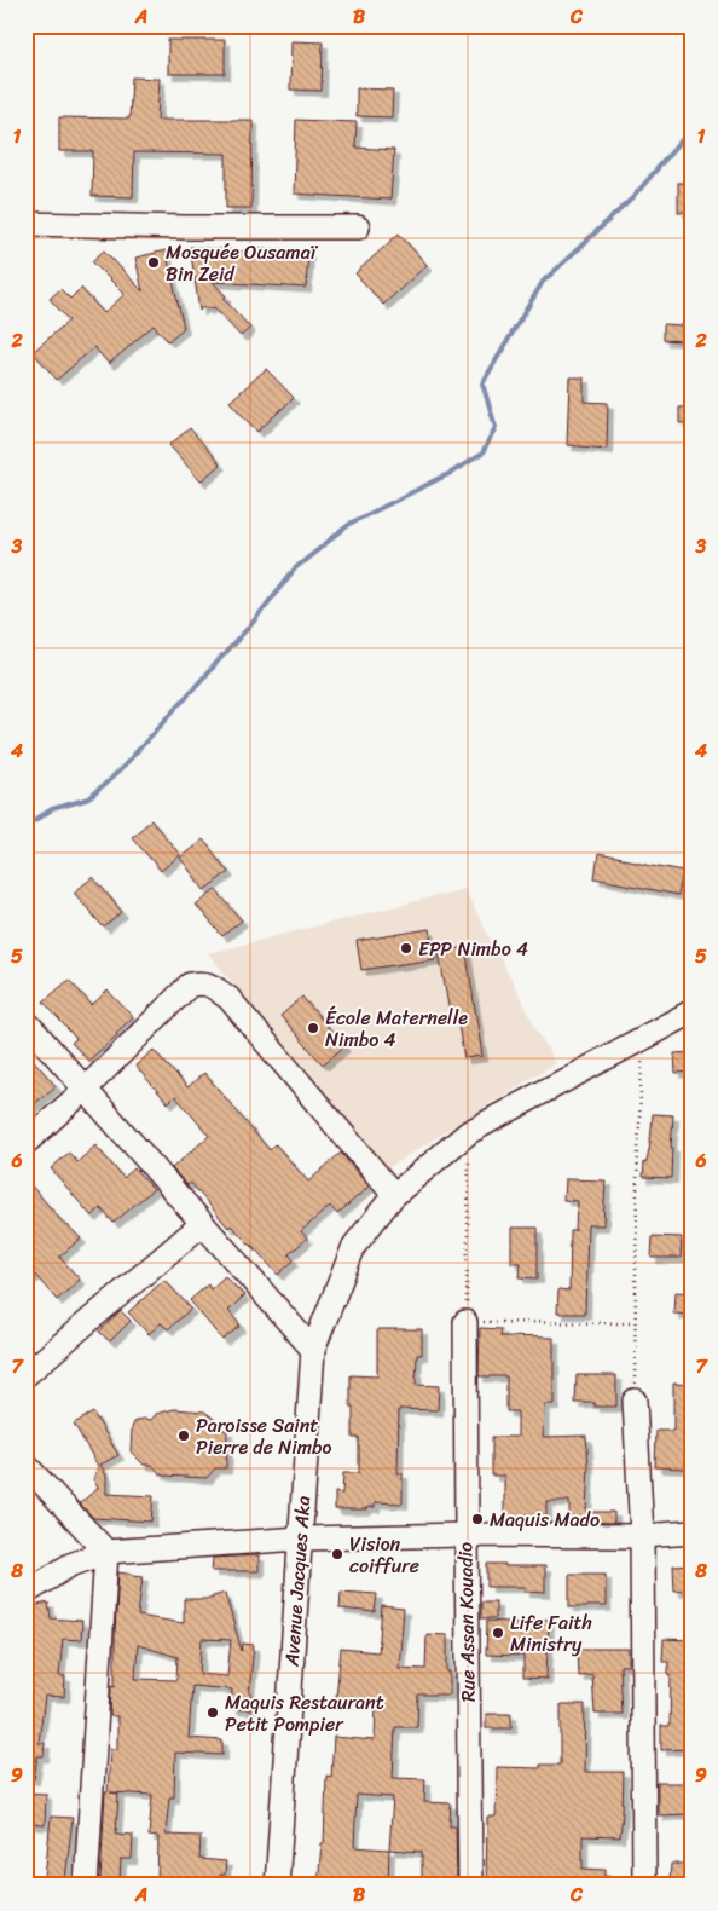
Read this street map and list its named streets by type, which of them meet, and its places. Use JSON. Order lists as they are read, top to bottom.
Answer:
{
  "streets": {
    "street": ["Avenue Jacques Aka", "Rue Assan Kouadio"]
  },
  "places": [
    "Mosquée Ousamaï Bin Zeid",
    "EPP Nimbo 4",
    "École Maternelle Nimbo 4",
    "Paroisse Saint Pierre de Nimbo",
    "Maquis Mado",
    "Vision coiffure",
    "Life Faith Ministry",
    "Maquis Restaurant Petit Pompier"
  ],
  "grid": {
    "columns": ["A", "B", "C"],
    "rows": [
      "1",
      "2",
      "3",
      "4",
      "5",
      "6",
      "7",
      "8",
      "9"
    ]
  }
}
